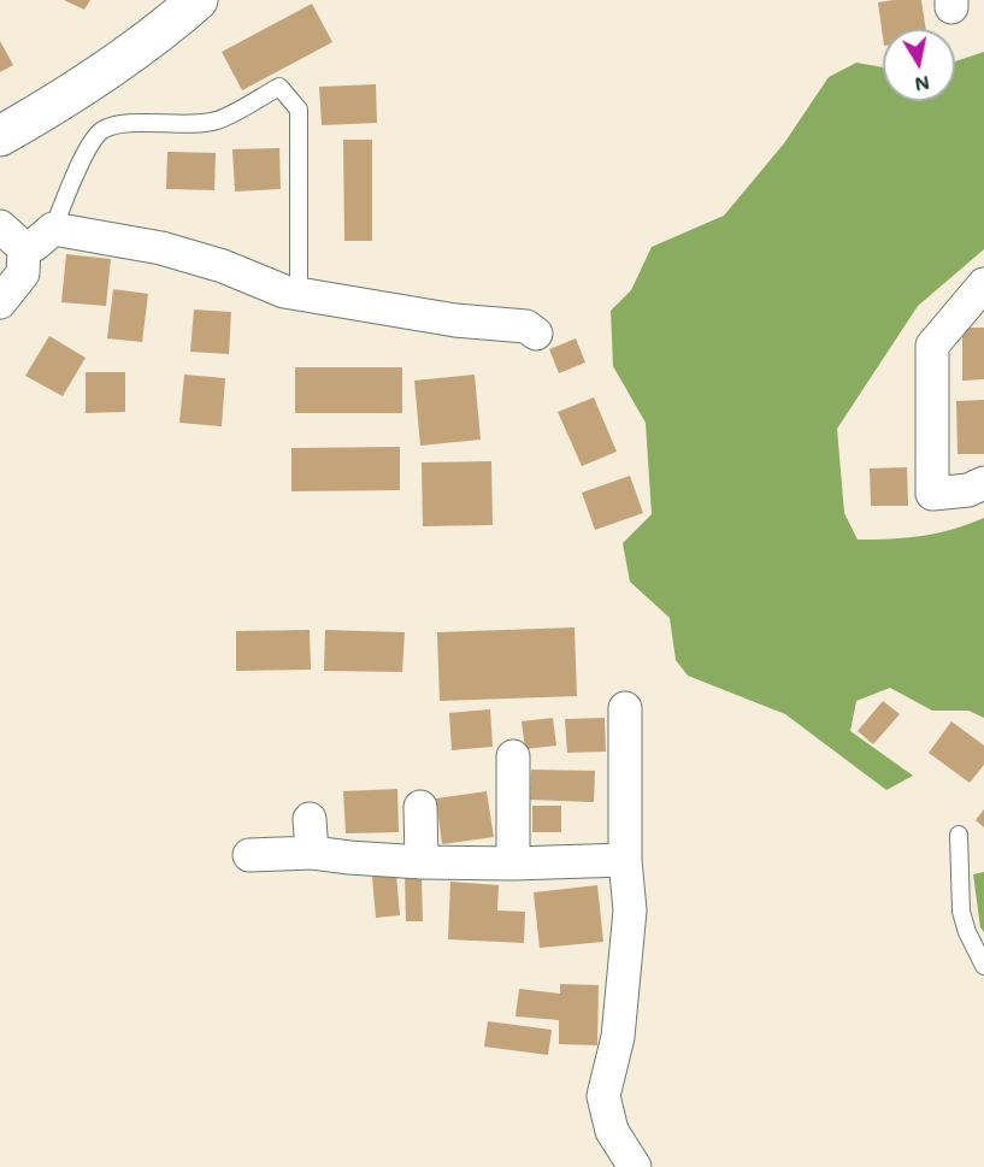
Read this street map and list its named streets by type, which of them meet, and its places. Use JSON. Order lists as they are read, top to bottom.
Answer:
{
  "north": "bottom"
}
